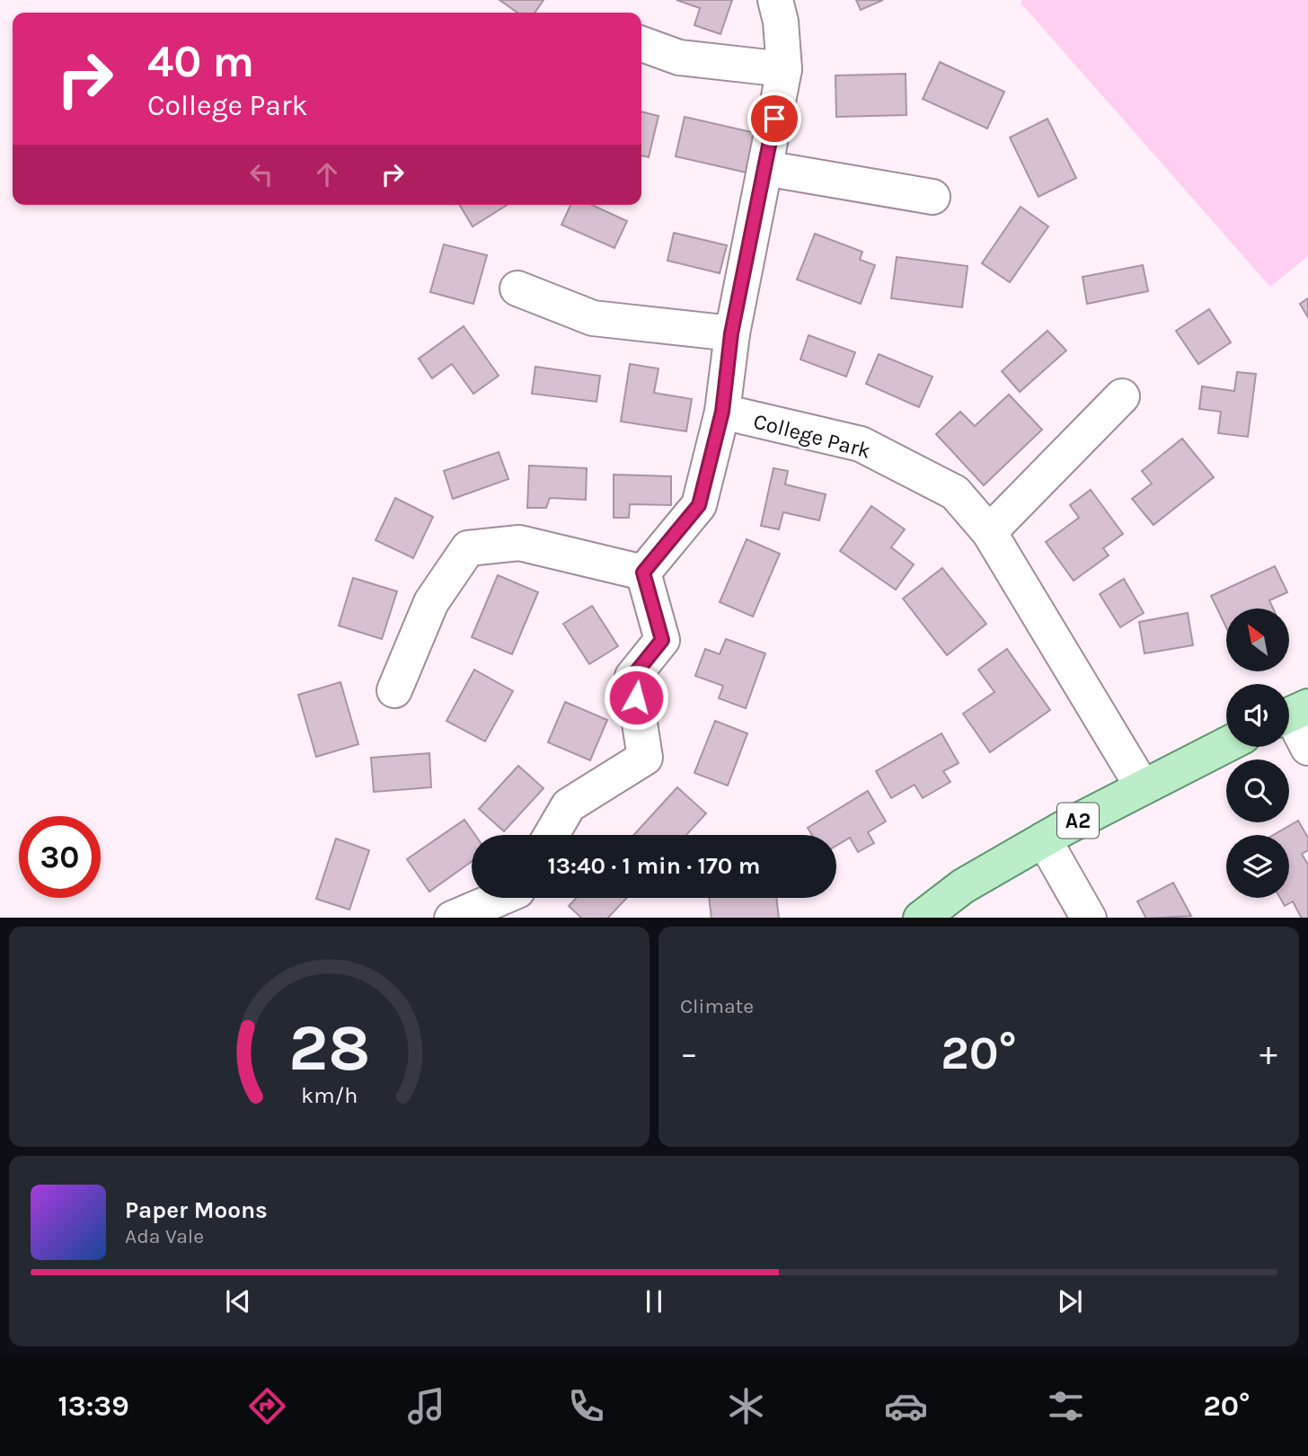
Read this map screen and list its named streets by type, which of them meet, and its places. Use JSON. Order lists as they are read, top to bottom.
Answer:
{
  "streets": {
    "main road": ["A2"],
    "street": ["College Park"]
  },
  "crossings": [
    ["College Park", "A2"]
  ],
  "north": "top left",
  "page": {
    "turn": ["40 m", "College Park"],
    "limit": "30",
    "trip": "13:40 · 1 min · 170 m",
    "tile": "Climate",
    "heat": ["−", "20°", "+"],
    "song": ["Paper Moons", "Ada Vale"],
    "tabs": ["13:39", "20°"],
    "gauge": ["28", "km/h"]
  }
}
